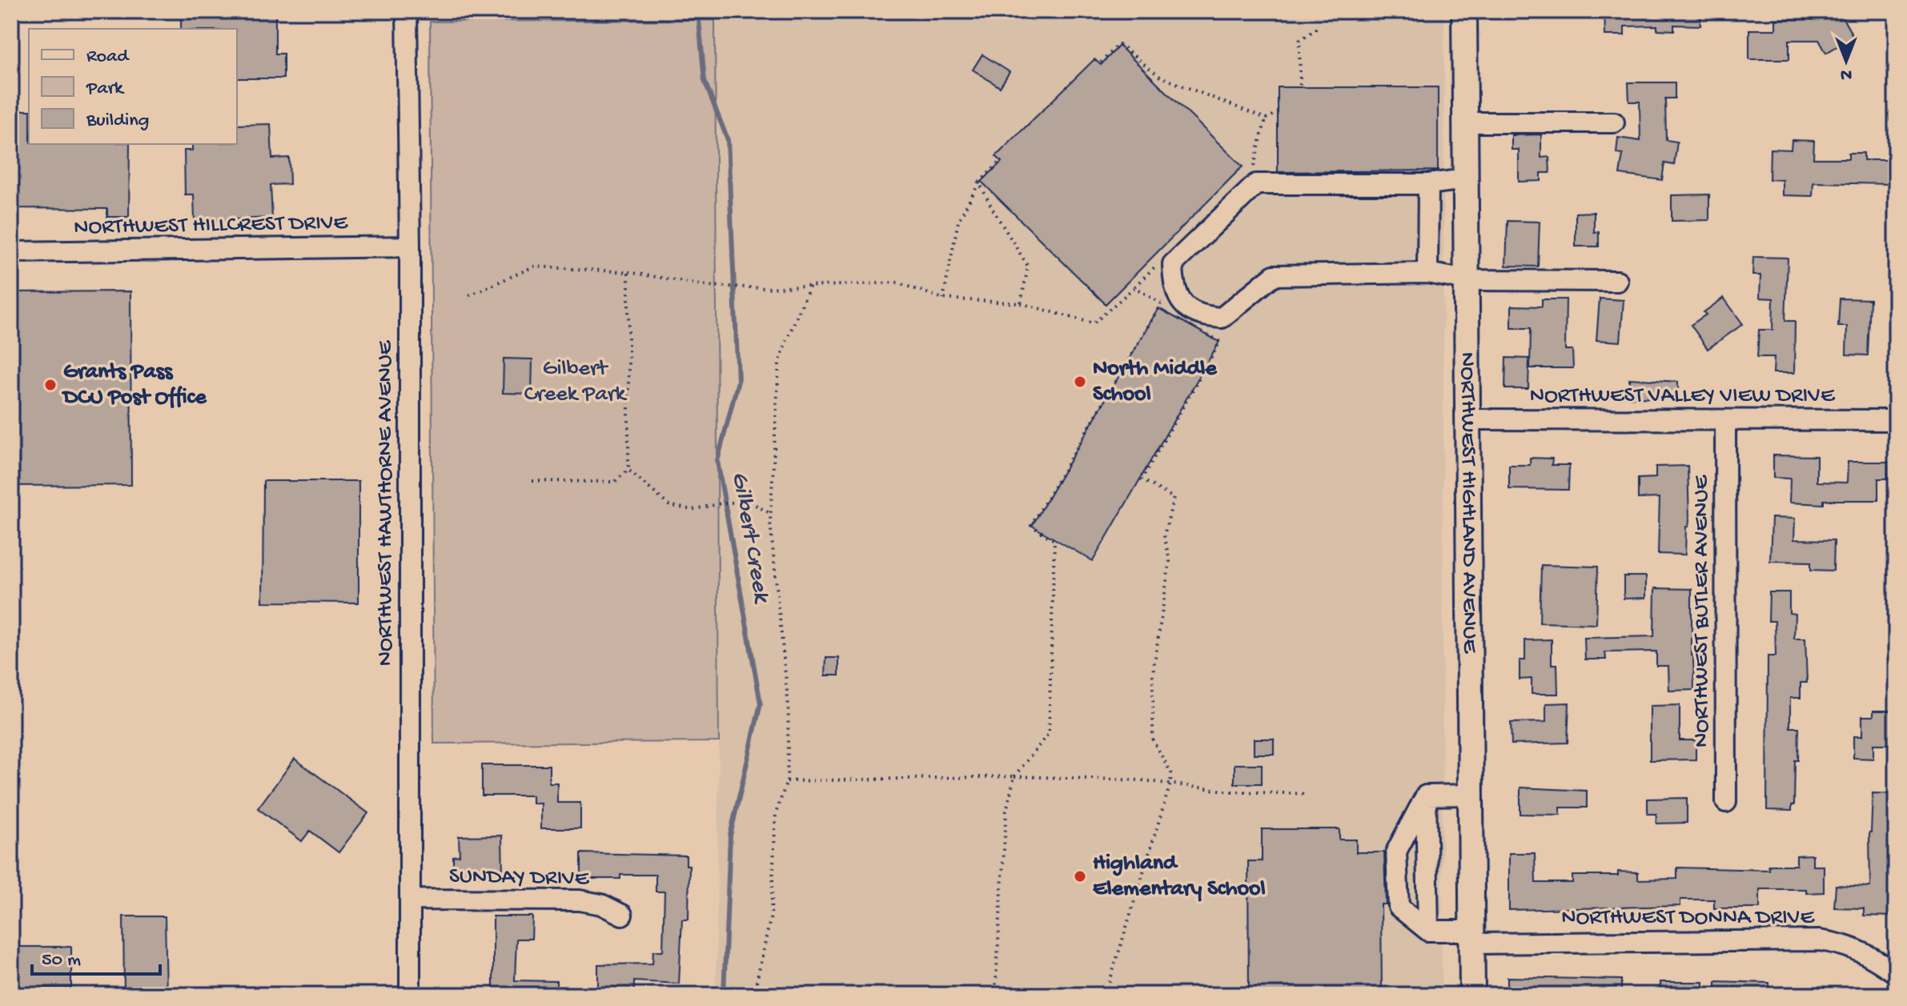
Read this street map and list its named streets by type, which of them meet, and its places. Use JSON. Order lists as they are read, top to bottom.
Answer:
{
  "streets": {
    "main road": ["NORTHWEST HIGHLAND AVENUE"],
    "street": [
      "NORTHWEST HILLCREST DRIVE",
      "NORTHWEST VALLEY VIEW DRIVE",
      "NORTHWEST HAWTHORNE AVENUE",
      "NORTHWEST BUTLER AVENUE",
      "SUNDAY DRIVE",
      "NORTHWEST DONNA DRIVE"
    ]
  },
  "crossings": [
    ["NORTHWEST HILLCREST DRIVE", "NORTHWEST HAWTHORNE AVENUE"],
    ["NORTHWEST VALLEY VIEW DRIVE", "NORTHWEST HIGHLAND AVENUE"],
    ["NORTHWEST VALLEY VIEW DRIVE", "NORTHWEST BUTLER AVENUE"],
    ["NORTHWEST HIGHLAND AVENUE", "NORTHWEST DONNA DRIVE"],
    ["NORTHWEST HAWTHORNE AVENUE", "SUNDAY DRIVE"]
  ],
  "water": ["Gilbert Creek"],
  "parks": ["Gilbert Creek Park"],
  "places": ["North Middle School", "Grants Pass DCU Post Office", "Highland Elementary School"],
  "legend": ["Road", "Park", "Building"],
  "scale_bar": "50 m",
  "north": "bottom"
}
